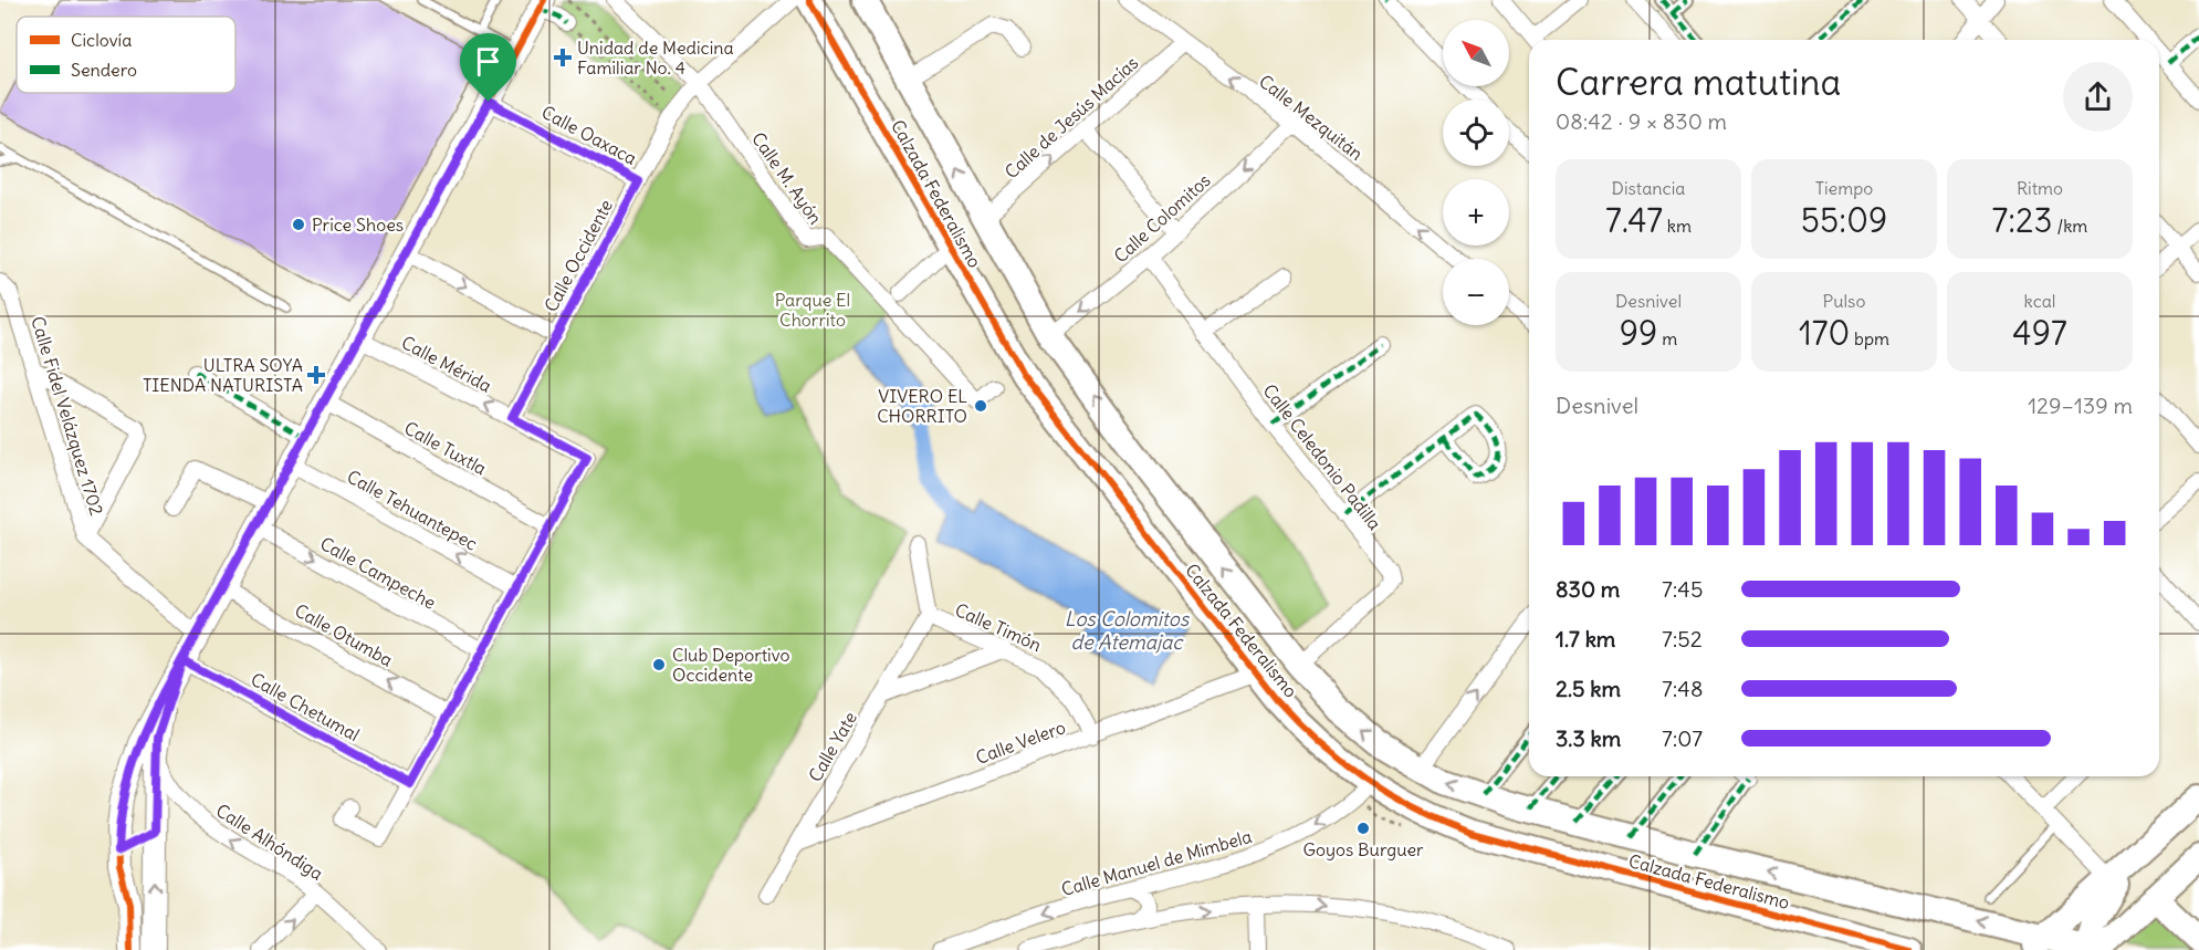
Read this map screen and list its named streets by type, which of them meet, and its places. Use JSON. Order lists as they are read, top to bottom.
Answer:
{
  "streets": {
    "main road": ["Calzada Federalismo"],
    "street": [
      "Calle de Jesús Macías",
      "Calle Mezquitán",
      "Calle Oaxaca",
      "Calle M. Ayón",
      "Calle Colomitos",
      "Calle Occidente",
      "Calle Mérida",
      "Calle Fidel Velázquez 1702",
      "Calle Tuxtla",
      "Calle Celedonio Padilla",
      "Calle Tehuantepec",
      "Calle Campeche",
      "Calle Timón",
      "Calle Otumba",
      "Calle Chetumal",
      "Calle Velero",
      "Calle Yate",
      "Calle Alhóndiga",
      "Calle Manuel de Mimbela"
    ]
  },
  "crossings": [
    ["Calle de Jesús Macías", "Calle Mezquitán"],
    ["Calle de Jesús Macías", "Calzada Federalismo"],
    ["Calle Mezquitán", "Calle Colomitos"],
    ["Calle Oaxaca", "Calle Occidente"],
    ["Calle M. Ayón", "Calle Occidente"],
    ["Calzada Federalismo", "Calle Colomitos"],
    ["Calzada Federalismo", "Calle Celedonio Padilla"],
    ["Calzada Federalismo", "Calle Velero"],
    ["Calzada Federalismo", "Calle Manuel de Mimbela"],
    ["Calle Colomitos", "Calle Celedonio Padilla"],
    ["Calle Occidente", "Calle Mérida"],
    ["Calle Mérida", "Calle Tuxtla"],
    ["Calle Timón", "Calle Velero"],
    ["Calle Timón", "Calle Yate"],
    ["Calle Velero", "Calle Yate"]
  ],
  "one_way": [
    "Calle de Jesús Macías",
    "Calle Mezquitán",
    "Calle Colomitos",
    "Calle Tehuantepec",
    "Calle Campeche",
    "Calle Otumba",
    "Calle Alhóndiga"
  ],
  "water": ["Los Colomitos de Atemajac"],
  "parks": ["Parque El Chorrito"],
  "places": {
    "health": ["Unidad de Medicina Familiar No. 4", "ULTRA SOYA TIENDA NATURISTA"],
    "other": [
      "Price Shoes",
      "VIVERO EL CHORRITO",
      "Club Deportivo Occidente",
      "Goyos Burguer"
    ]
  },
  "legend": ["Ciclovía", "Sendero"],
  "north": "top left",
  "page": {
    "map_buttons": ["+", "−"],
    "heading": ["Carrera matutina", "08:42 · 9 × 830 m"],
    "stats": [
      ["Distancia", "7.47 km"],
      ["Tiempo", "55:09"],
      ["Ritmo", "7:23 /km"],
      ["Desnivel", "99 m"],
      ["Pulso", "170 bpm"],
      ["kcal", "497"]
    ],
    "chart": ["Desnivel", "129–139 m"],
    "list": [
      {
        "name": "830 m",
        "note": "7:45"
      },
      {
        "name": "1.7 km",
        "note": "7:52"
      },
      {
        "name": "2.5 km",
        "note": "7:48"
      },
      {
        "name": "3.3 km",
        "note": "7:07"
      }
    ]
  }
}
